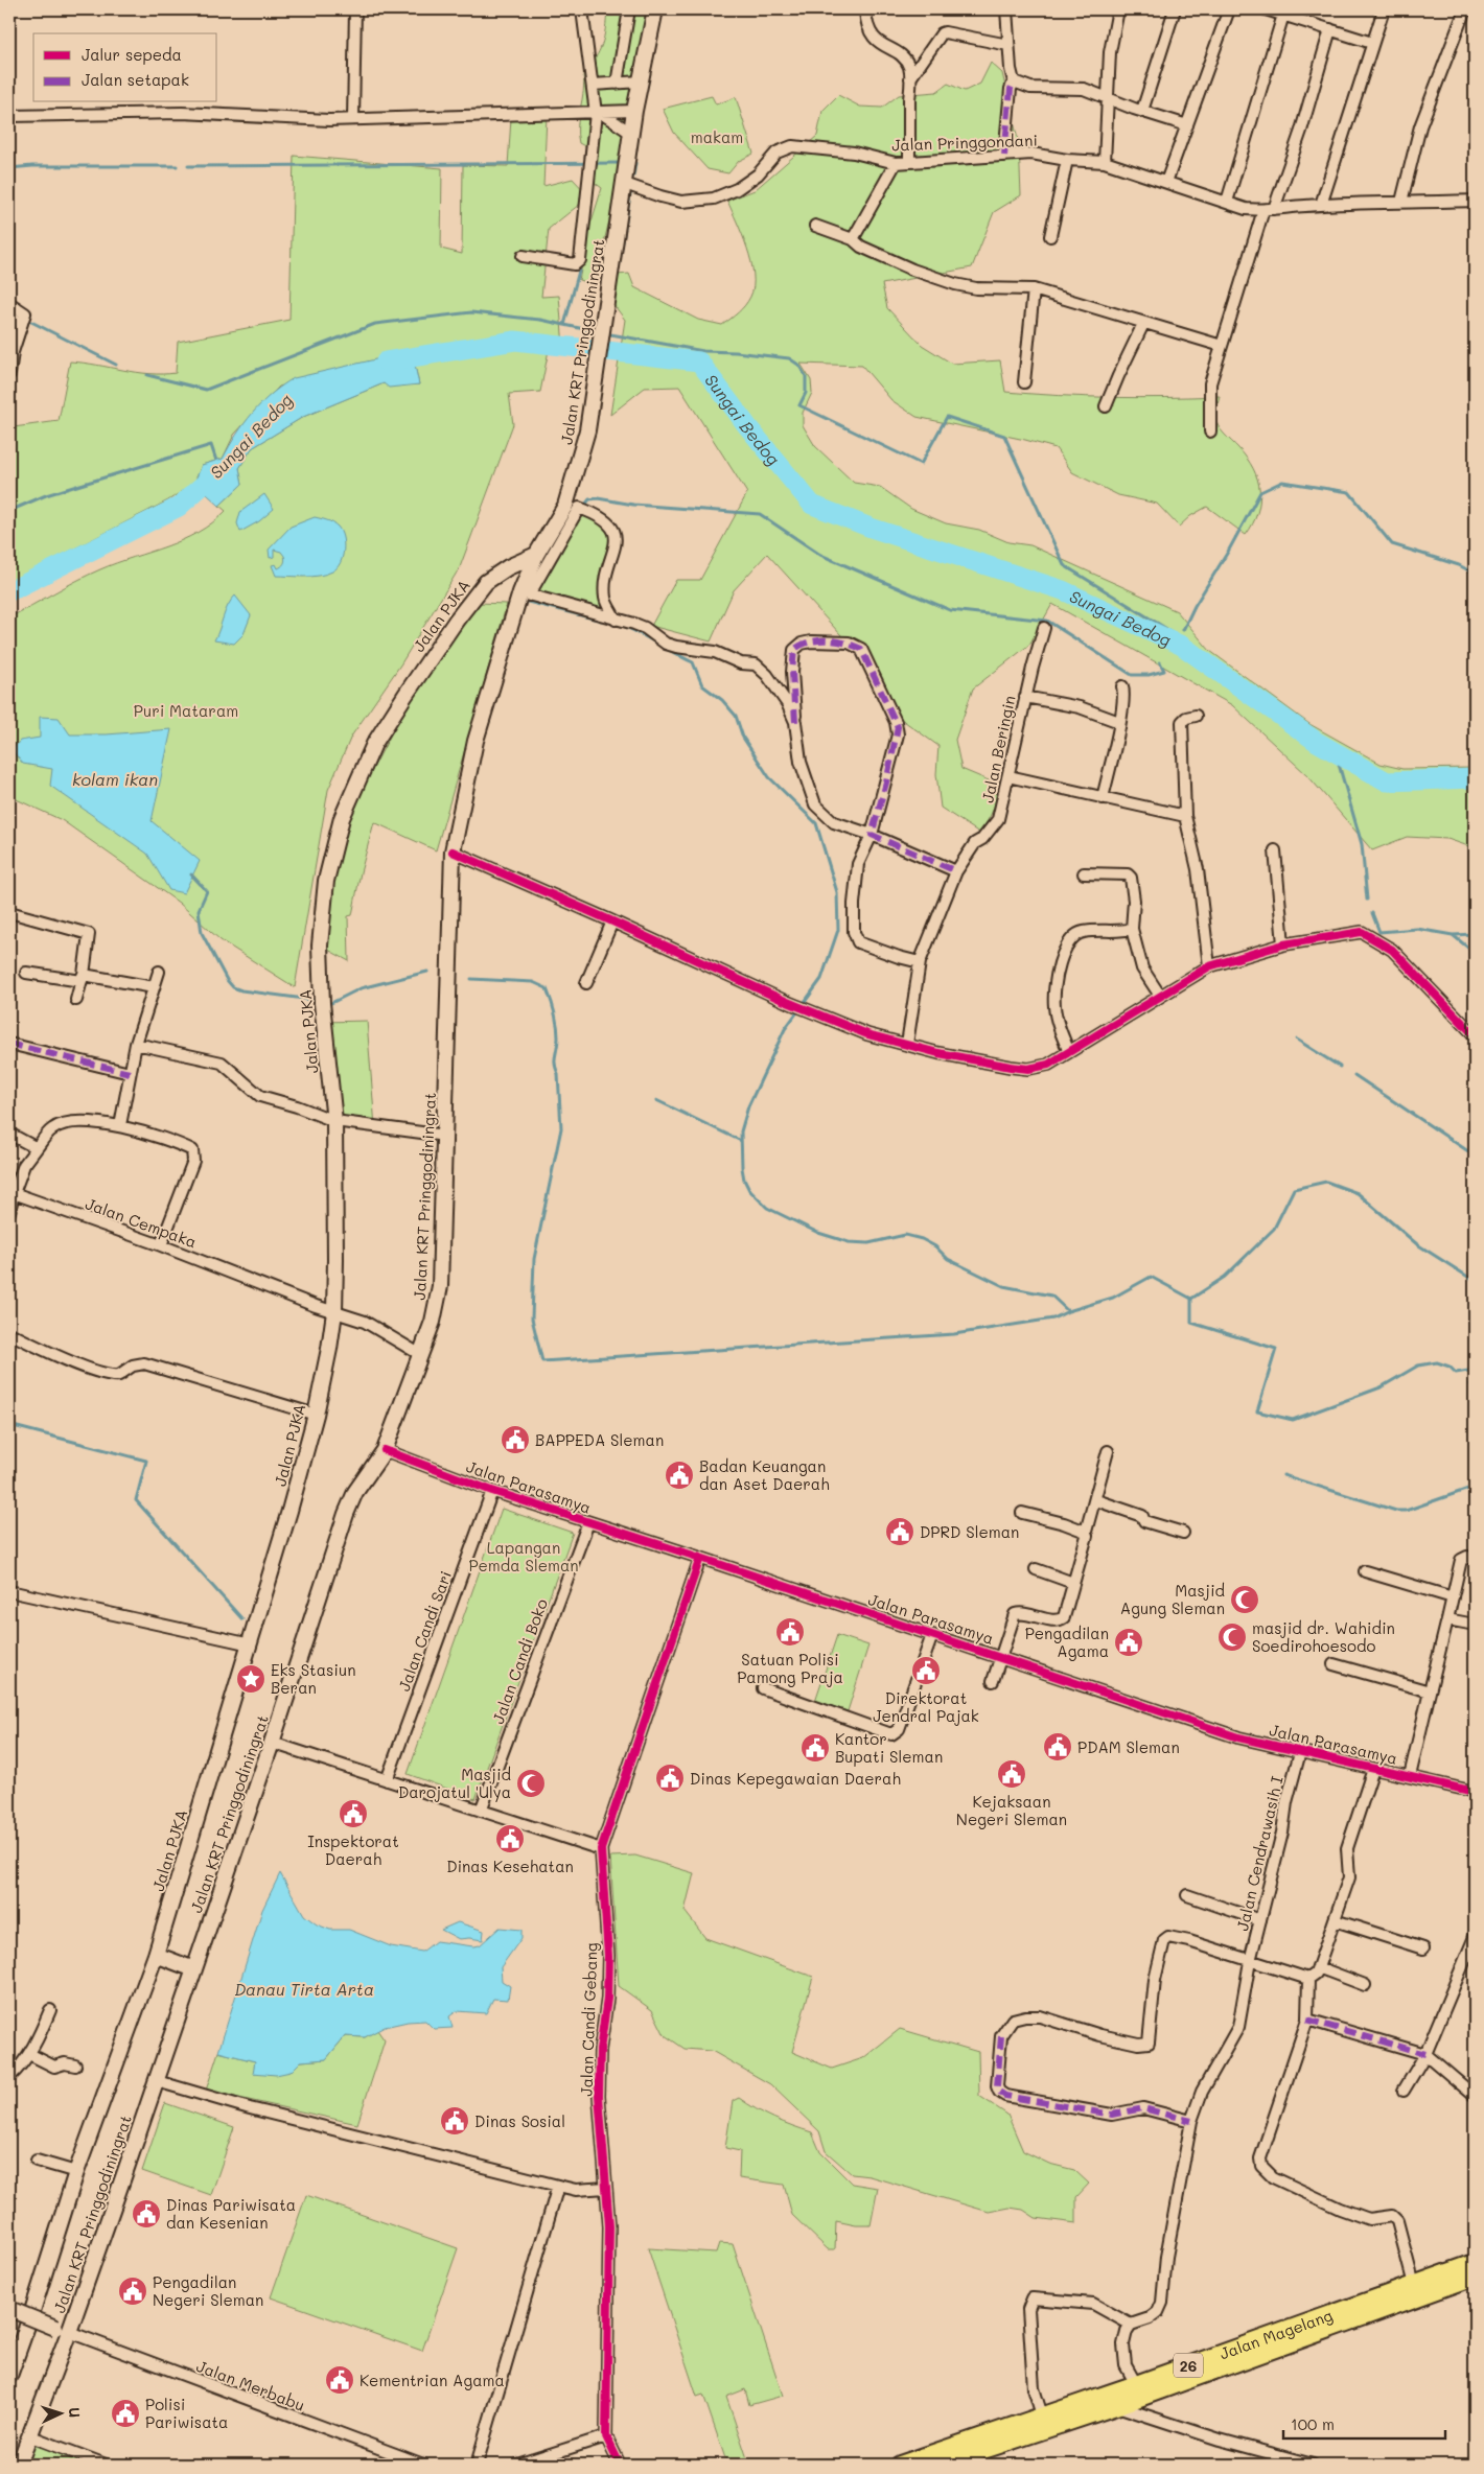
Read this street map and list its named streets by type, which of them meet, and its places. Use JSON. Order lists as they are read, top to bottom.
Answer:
{
  "streets": {
    "highway": ["Jalan Magelang", "26"],
    "main road": ["Jalan KRT Pringgodiningrat", "Jalan PJKA"],
    "street": [
      "Jalan Pringgondani",
      "Jalan Beringin",
      "Jalan Cempaka",
      "Jalan Parasamya",
      "Jalan Candi Sari",
      "Jalan Candi Boko",
      "Jalan Cendrawasih I",
      "Jalan Candi Gebang",
      "Jalan Merbabu"
    ]
  },
  "crossings": [
    ["Jalan Pringgondani", "Jalan KRT Pringgodiningrat"],
    ["Jalan KRT Pringgodiningrat", "Jalan PJKA"],
    ["Jalan KRT Pringgodiningrat", "Jalan Cempaka"],
    ["Jalan KRT Pringgodiningrat", "Jalan Parasamya"],
    ["Jalan KRT Pringgodiningrat", "Jalan Merbabu"],
    ["Jalan PJKA", "Jalan Cempaka"],
    ["Jalan Parasamya", "Jalan Candi Sari"],
    ["Jalan Parasamya", "Jalan Candi Boko"],
    ["Jalan Parasamya", "Jalan Cendrawasih I"],
    ["Jalan Parasamya", "Jalan Candi Gebang"]
  ],
  "water": ["Sungai Bedog", "kolam ikan", "Danau Tirta Arta"],
  "parks": ["makam", "Puri Mataram", "Lapangan Pemda Sleman"],
  "places": {
    "public building": [
      "BAPPEDA Sleman",
      "Badan Keuangan dan Aset Daerah",
      "DPRD Sleman",
      "Satuan Polisi Pamong Praja",
      "Pengadilan Agama",
      "Direktorat Jendral Pajak",
      "PDAM Sleman",
      "Kantor Bupati Sleman",
      "Kejaksaan Negeri Sleman",
      "Dinas Kepegawaian Daerah",
      "Inspektorat Daerah",
      "Dinas Kesehatan",
      "Dinas Sosial",
      "Dinas Pariwisata dan Kesenian",
      "Pengadilan Negeri Sleman",
      "Kementrian Agama",
      "Polisi Pariwisata"
    ],
    "mosque": ["Masjid Agung Sleman", "masjid dr. Wahidin Soedirohoesodo", "Masjid Darojatul 'Ulya"],
    "place": ["Eks Stasiun Beran"]
  },
  "legend": ["Jalur sepeda", "Jalan setapak"],
  "scale_bar": "100 m",
  "north": "right"
}
